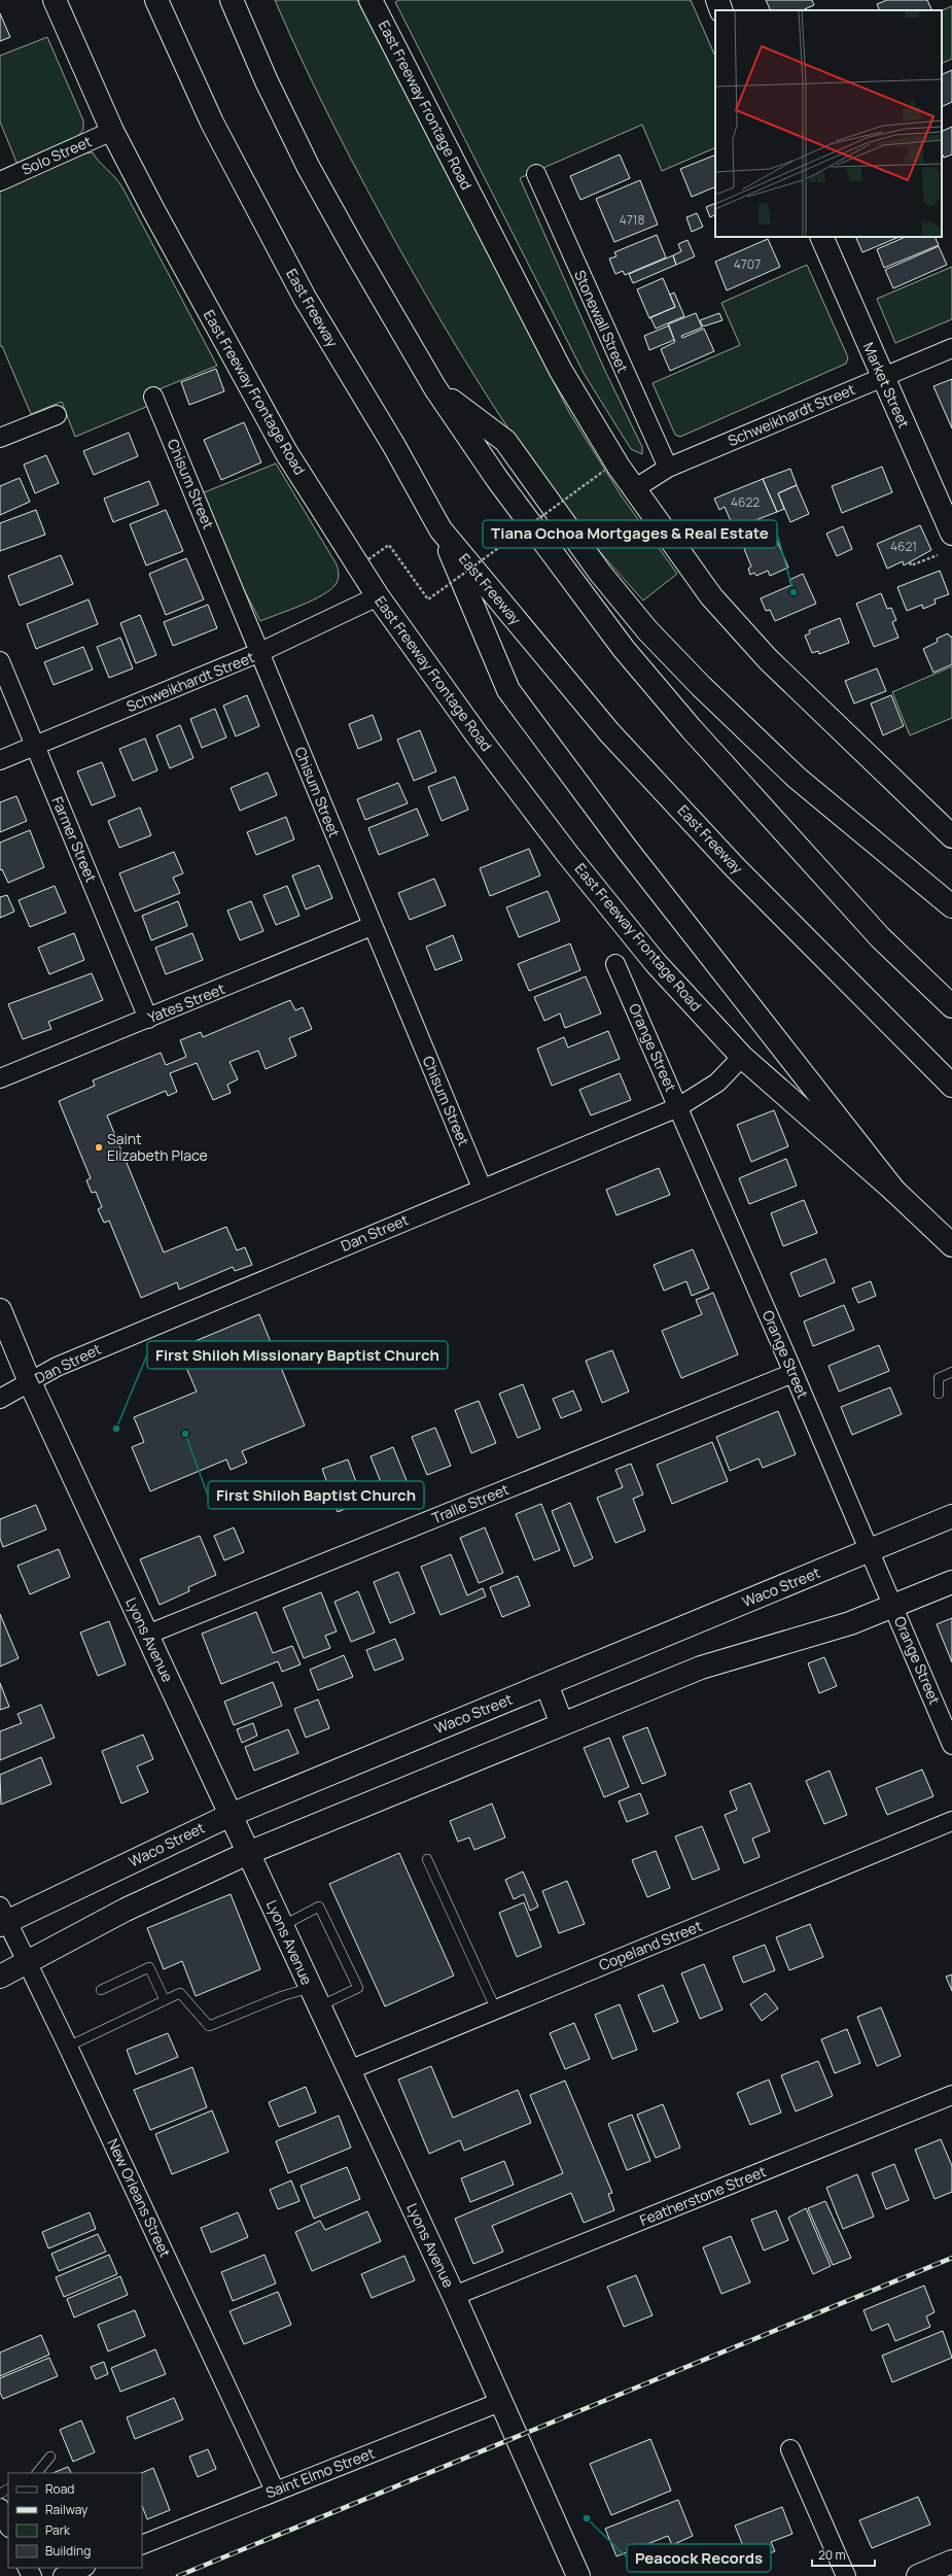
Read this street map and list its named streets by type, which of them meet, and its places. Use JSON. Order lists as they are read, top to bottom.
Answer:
{
  "streets": {
    "main road": [
      "East Freeway Frontage Road",
      "East Freeway",
      "Market Street",
      "Waco Street",
      "Lyons Avenue"
    ],
    "street": [
      "Solo Street",
      "Stonewall Street",
      "Schweikhardt Street",
      "Chisum Street",
      "Farmer Street",
      "Yates Street",
      "Orange Street",
      "Dan Street",
      "Tralle Street",
      "Copeland Street",
      "Featherstone Street",
      "New Orleans Street",
      "Saint Elmo Street"
    ]
  },
  "crossings": [
    ["East Freeway Frontage Road", "Solo Street"],
    ["East Freeway Frontage Road", "Schweikhardt Street"],
    ["East Freeway Frontage Road", "Dan Street"],
    ["Stonewall Street", "Schweikhardt Street"],
    ["Market Street", "Schweikhardt Street"],
    ["Schweikhardt Street", "Chisum Street"],
    ["Schweikhardt Street", "Farmer Street"],
    ["Chisum Street", "Yates Street"],
    ["Chisum Street", "Dan Street"],
    ["Farmer Street", "Yates Street"],
    ["Orange Street", "Dan Street"],
    ["Orange Street", "Tralle Street"],
    ["Orange Street", "Waco Street"],
    ["Dan Street", "Lyons Avenue"],
    ["Tralle Street", "Lyons Avenue"],
    ["Waco Street", "Lyons Avenue"],
    ["Waco Street", "New Orleans Street"],
    ["Lyons Avenue", "Copeland Street"],
    ["Lyons Avenue", "Featherstone Street"],
    ["Lyons Avenue", "Saint Elmo Street"],
    ["New Orleans Street", "Saint Elmo Street"]
  ],
  "places": [
    "Tiana Ochoa Mortgages & Real Estate",
    "Saint Elizabeth Place",
    "First Shiloh Missionary Baptist Church",
    "First Shiloh Baptist Church",
    "Peacock Records"
  ],
  "house_numbers": [
    "4718",
    "4707",
    "4622",
    "4621"
  ],
  "legend": [
    "Road",
    "Railway",
    "Park",
    "Building"
  ],
  "scale_bar": "20 m"
}
